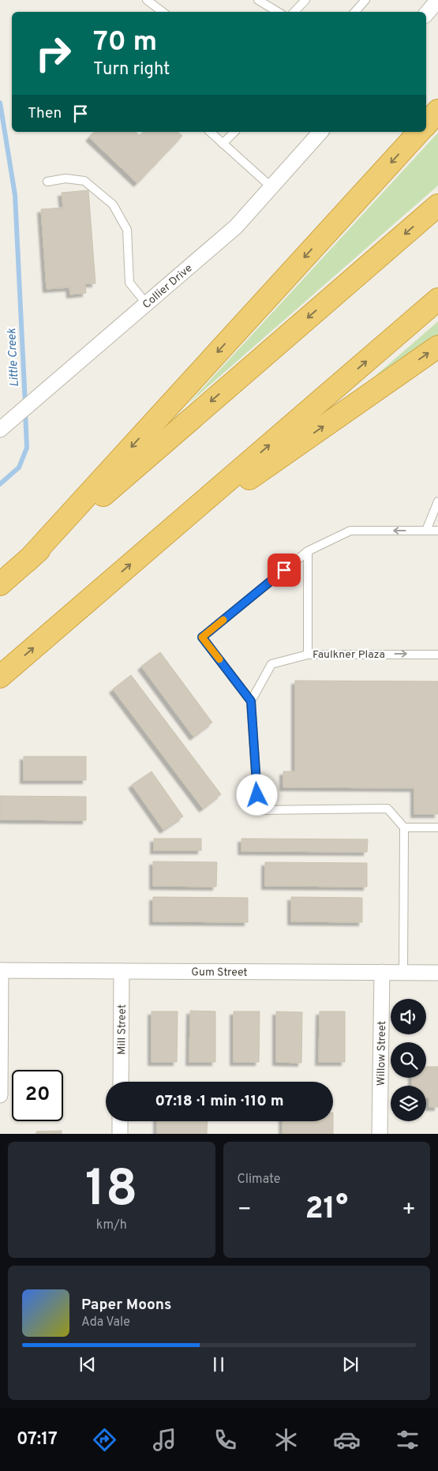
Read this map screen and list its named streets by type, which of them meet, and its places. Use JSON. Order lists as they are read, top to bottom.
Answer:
{
  "streets": {
    "street": [
      "Collier Drive",
      "Gum Street",
      "Mill Street",
      "Willow Street"
    ],
    "lane": ["Faulkner Plaza"]
  },
  "crossings": [
    ["Gum Street", "Mill Street"],
    ["Gum Street", "Willow Street"]
  ],
  "one_way": ["Faulkner Plaza"],
  "water": ["Little Creek"],
  "page": {
    "turn": ["70 m", "Turn right"],
    "then": "Then",
    "limit": "20",
    "trip": "07:18 · 1 min · 110 m",
    "tile": [
      ["18", "km/h"],
      "Climate"
    ],
    "heat": ["−", "21°", "+"],
    "song": ["Paper Moons", "Ada Vale"],
    "tabs": "07:17"
  }
}
